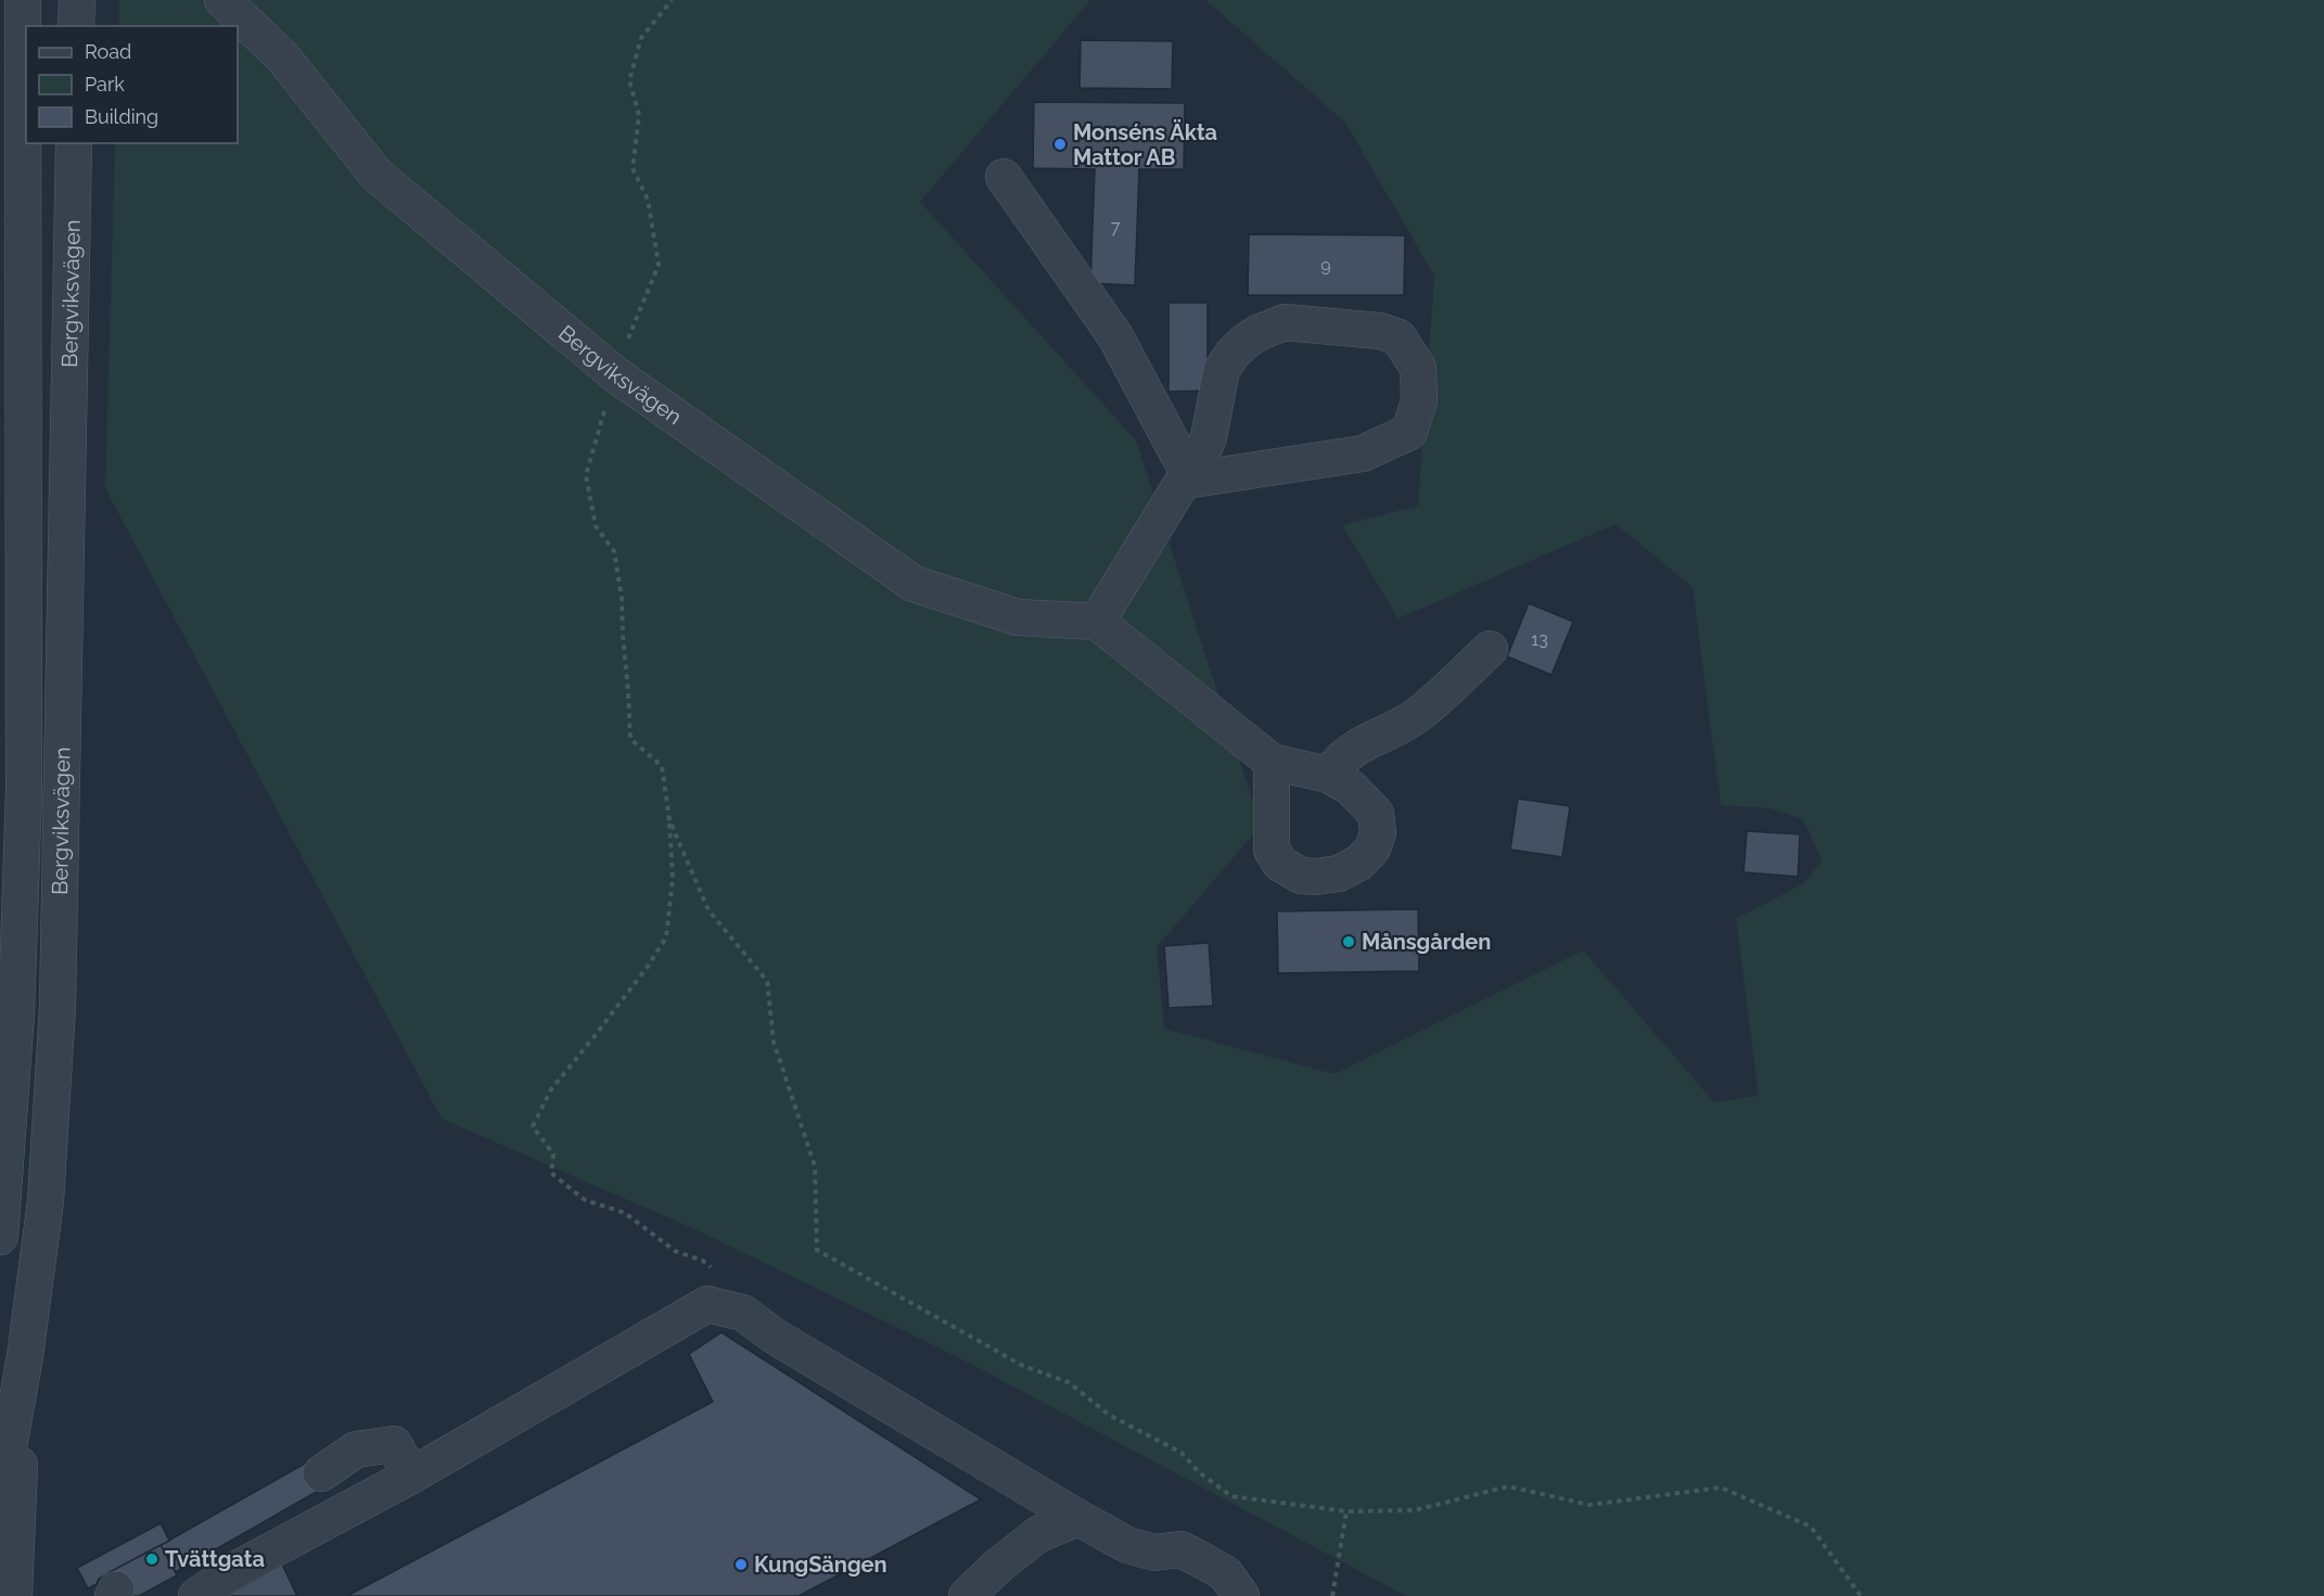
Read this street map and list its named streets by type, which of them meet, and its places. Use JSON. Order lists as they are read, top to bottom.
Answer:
{
  "streets": {
    "street": ["Bergviksvägen"]
  },
  "places": [
    "Monséns Äkta Mattor AB",
    "Månsgården",
    "Tvättgata",
    "KungSängen"
  ],
  "house_numbers": ["7", "9", "13"],
  "legend": ["Road", "Park", "Building"]
}
